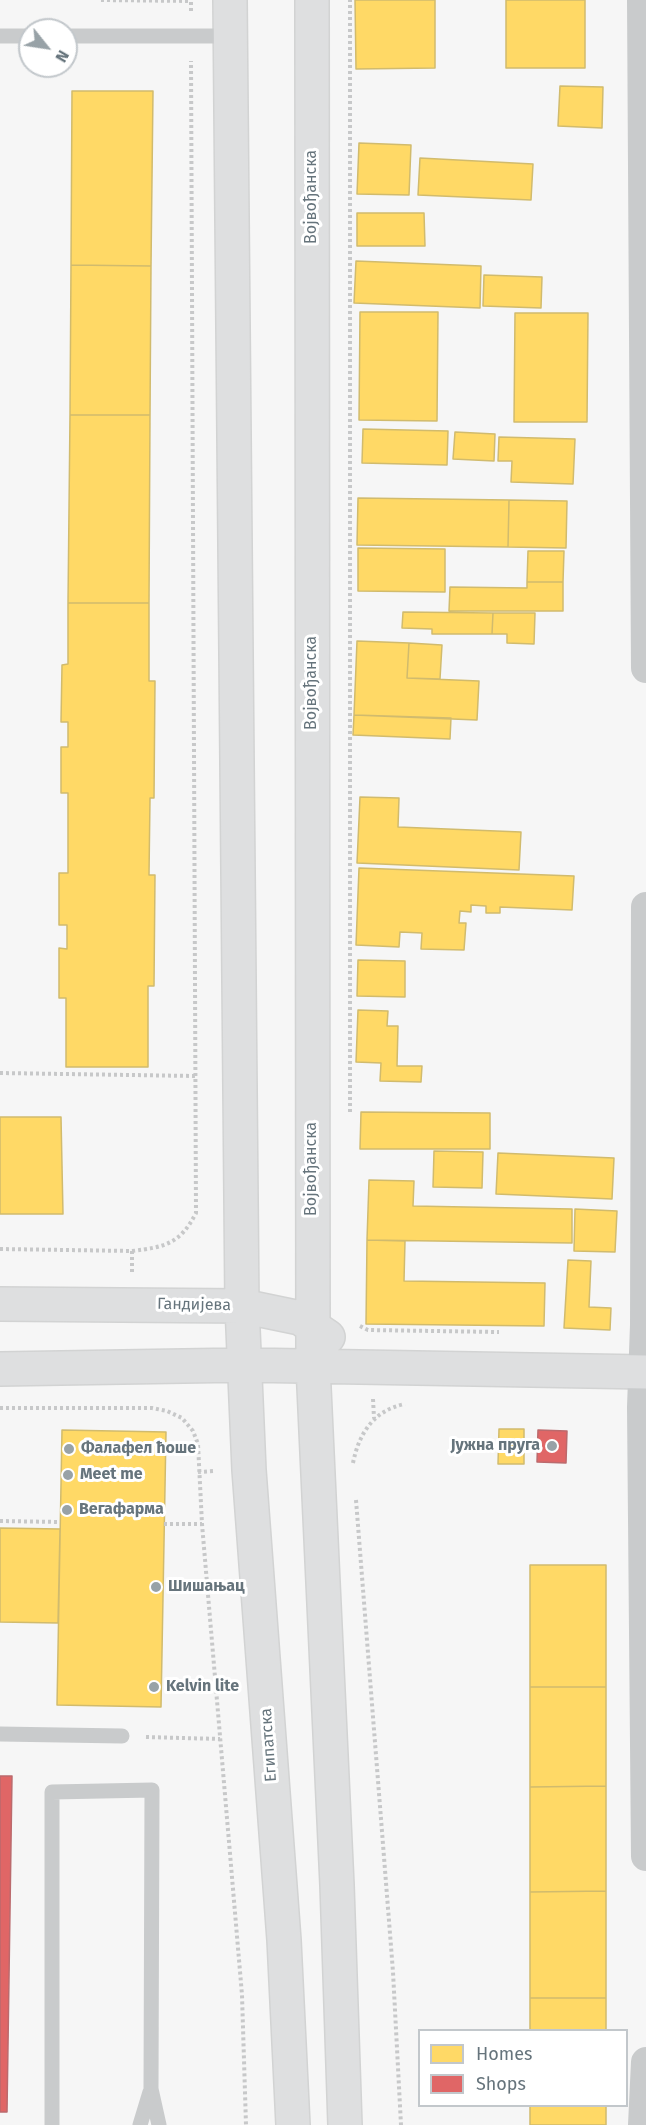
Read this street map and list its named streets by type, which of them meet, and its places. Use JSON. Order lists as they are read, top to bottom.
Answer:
{
  "streets": {
    "main road": ["Војвођанска", "Гандијева", "Египатска"]
  },
  "crossings": [
    ["Војвођанска", "Гандијева"]
  ],
  "places": [
    "Јужна пруга",
    "Фалафел ћоше",
    "Meet me",
    "Вегафарма",
    "Шишањац",
    "Kelvin lite"
  ],
  "legend": ["Homes", "Shops"],
  "north": "bottom right"
}
